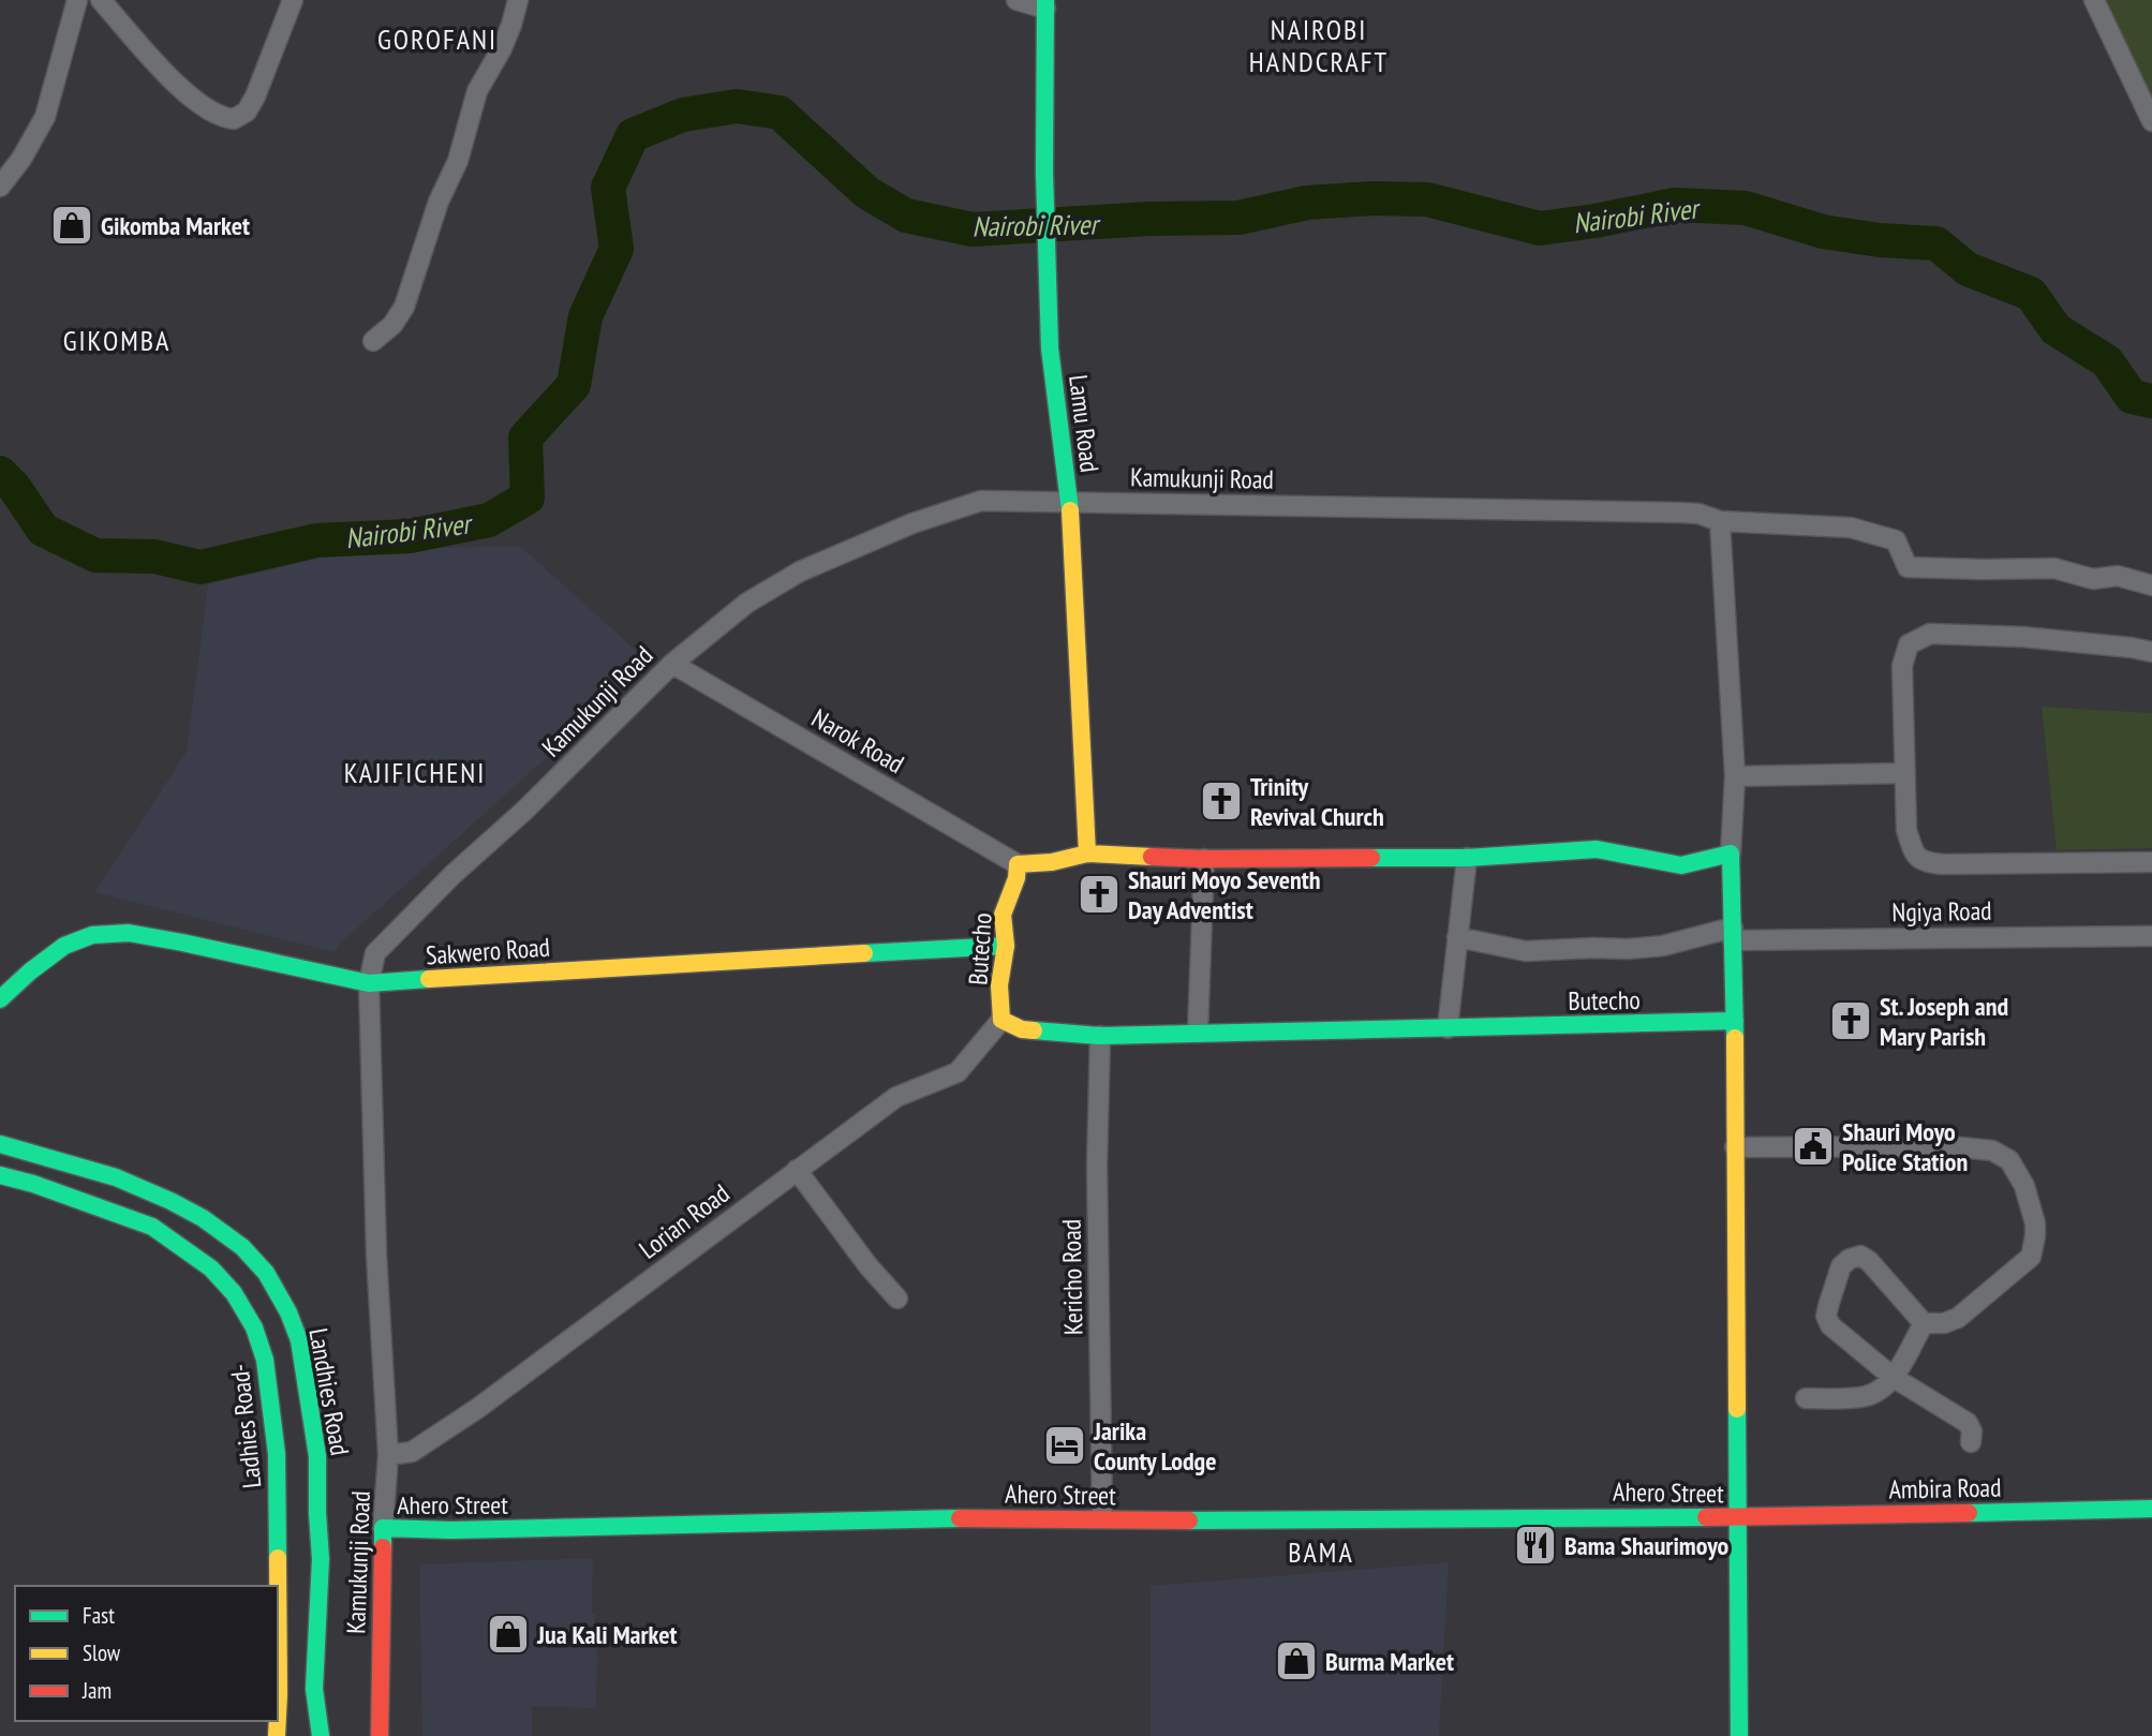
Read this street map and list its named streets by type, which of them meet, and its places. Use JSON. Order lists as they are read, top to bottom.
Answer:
{
  "streets": {
    "street": [
      "Lamu Road",
      "Kamukunji Road",
      "Narok Road",
      "Ngiya Road",
      "Butecho",
      "Sakwero Road",
      "Lorian Road",
      "Kericho Road",
      "Landhies Road",
      "Ladhies Road-",
      "Ambira Road",
      "Ahero Street"
    ]
  },
  "crossings": [
    ["Lamu Road", "Kamukunji Road"],
    ["Kamukunji Road", "Narok Road"],
    ["Kamukunji Road", "Sakwero Road"],
    ["Kamukunji Road", "Lorian Road"],
    ["Kamukunji Road", "Ahero Street"],
    ["Narok Road", "Butecho"],
    ["Butecho", "Sakwero Road"],
    ["Butecho", "Lorian Road"],
    ["Butecho", "Kericho Road"],
    ["Kericho Road", "Ahero Street"],
    ["Ambira Road", "Ahero Street"]
  ],
  "districts": [
    "NAIROBI HANDCRAFT",
    "GOROFANI",
    "GIKOMBA",
    "KAJIFICHENI",
    "BAMA"
  ],
  "water": ["Nairobi River"],
  "places": {
    "shop": ["Gikomba Market", "Jua Kali Market", "Burma Market"],
    "church": ["Trinity Revival Church", "Shauri Moyo Seventh Day Adventist", "St. Joseph and Mary Parish"],
    "public building": ["Shauri Moyo Police Station"],
    "hotel": ["Jarika County Lodge"],
    "restaurant": ["Bama Shaurimoyo"]
  },
  "legend": ["Fast", "Slow", "Jam"]
}
